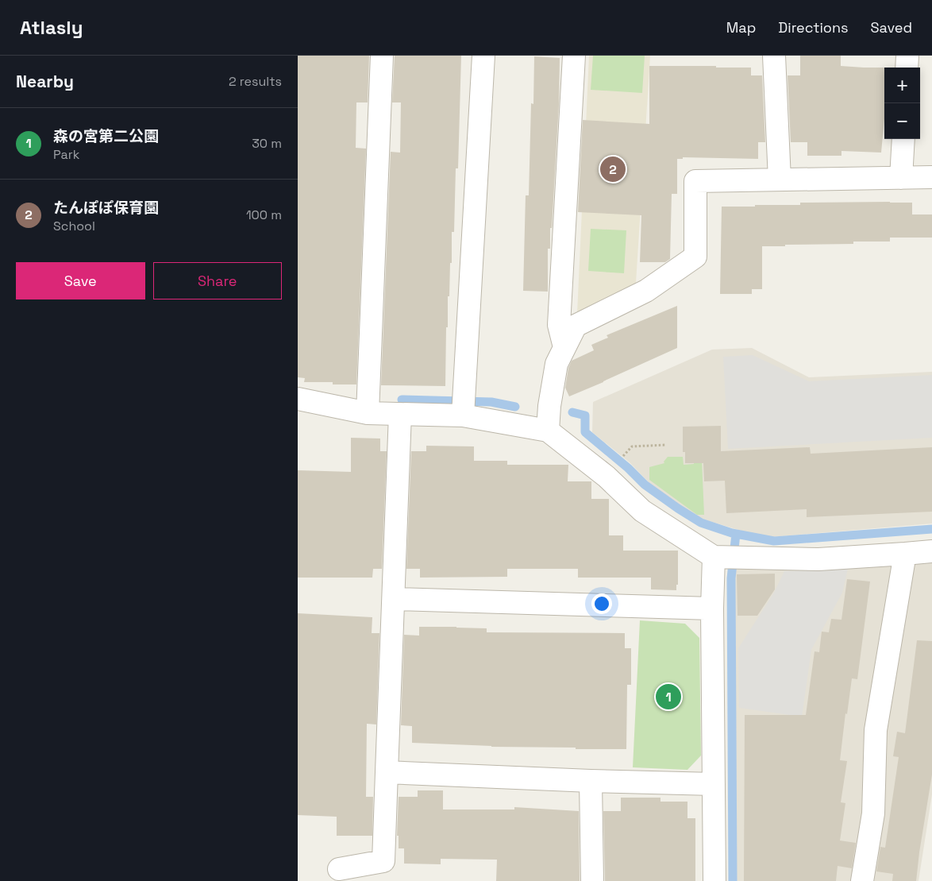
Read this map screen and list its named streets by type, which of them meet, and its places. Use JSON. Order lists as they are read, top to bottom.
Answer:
{
  "page": {
    "header": "Atlasly",
    "nav": ["Map", "Directions", "Saved"],
    "heading": ["Nearby", "2 results"],
    "map_buttons": ["+", "−"],
    "list": [
      {
        "mark": "1",
        "name": "森の宮第二公園",
        "note": "Park",
        "value": "30 m"
      },
      {
        "mark": "2",
        "name": "たんぽぽ保育園",
        "note": "School",
        "value": "100 m"
      }
    ],
    "pins": ["2", "1"],
    "buttons": ["Save", "Share"]
  }
}
